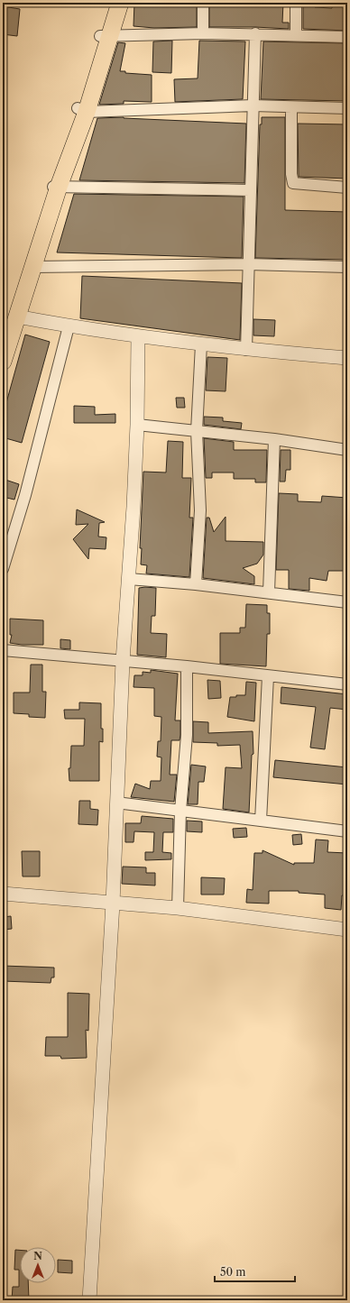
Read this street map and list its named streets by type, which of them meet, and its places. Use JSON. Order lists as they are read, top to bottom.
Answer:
{
  "scale_bar": "50 m",
  "north": "top"
}
